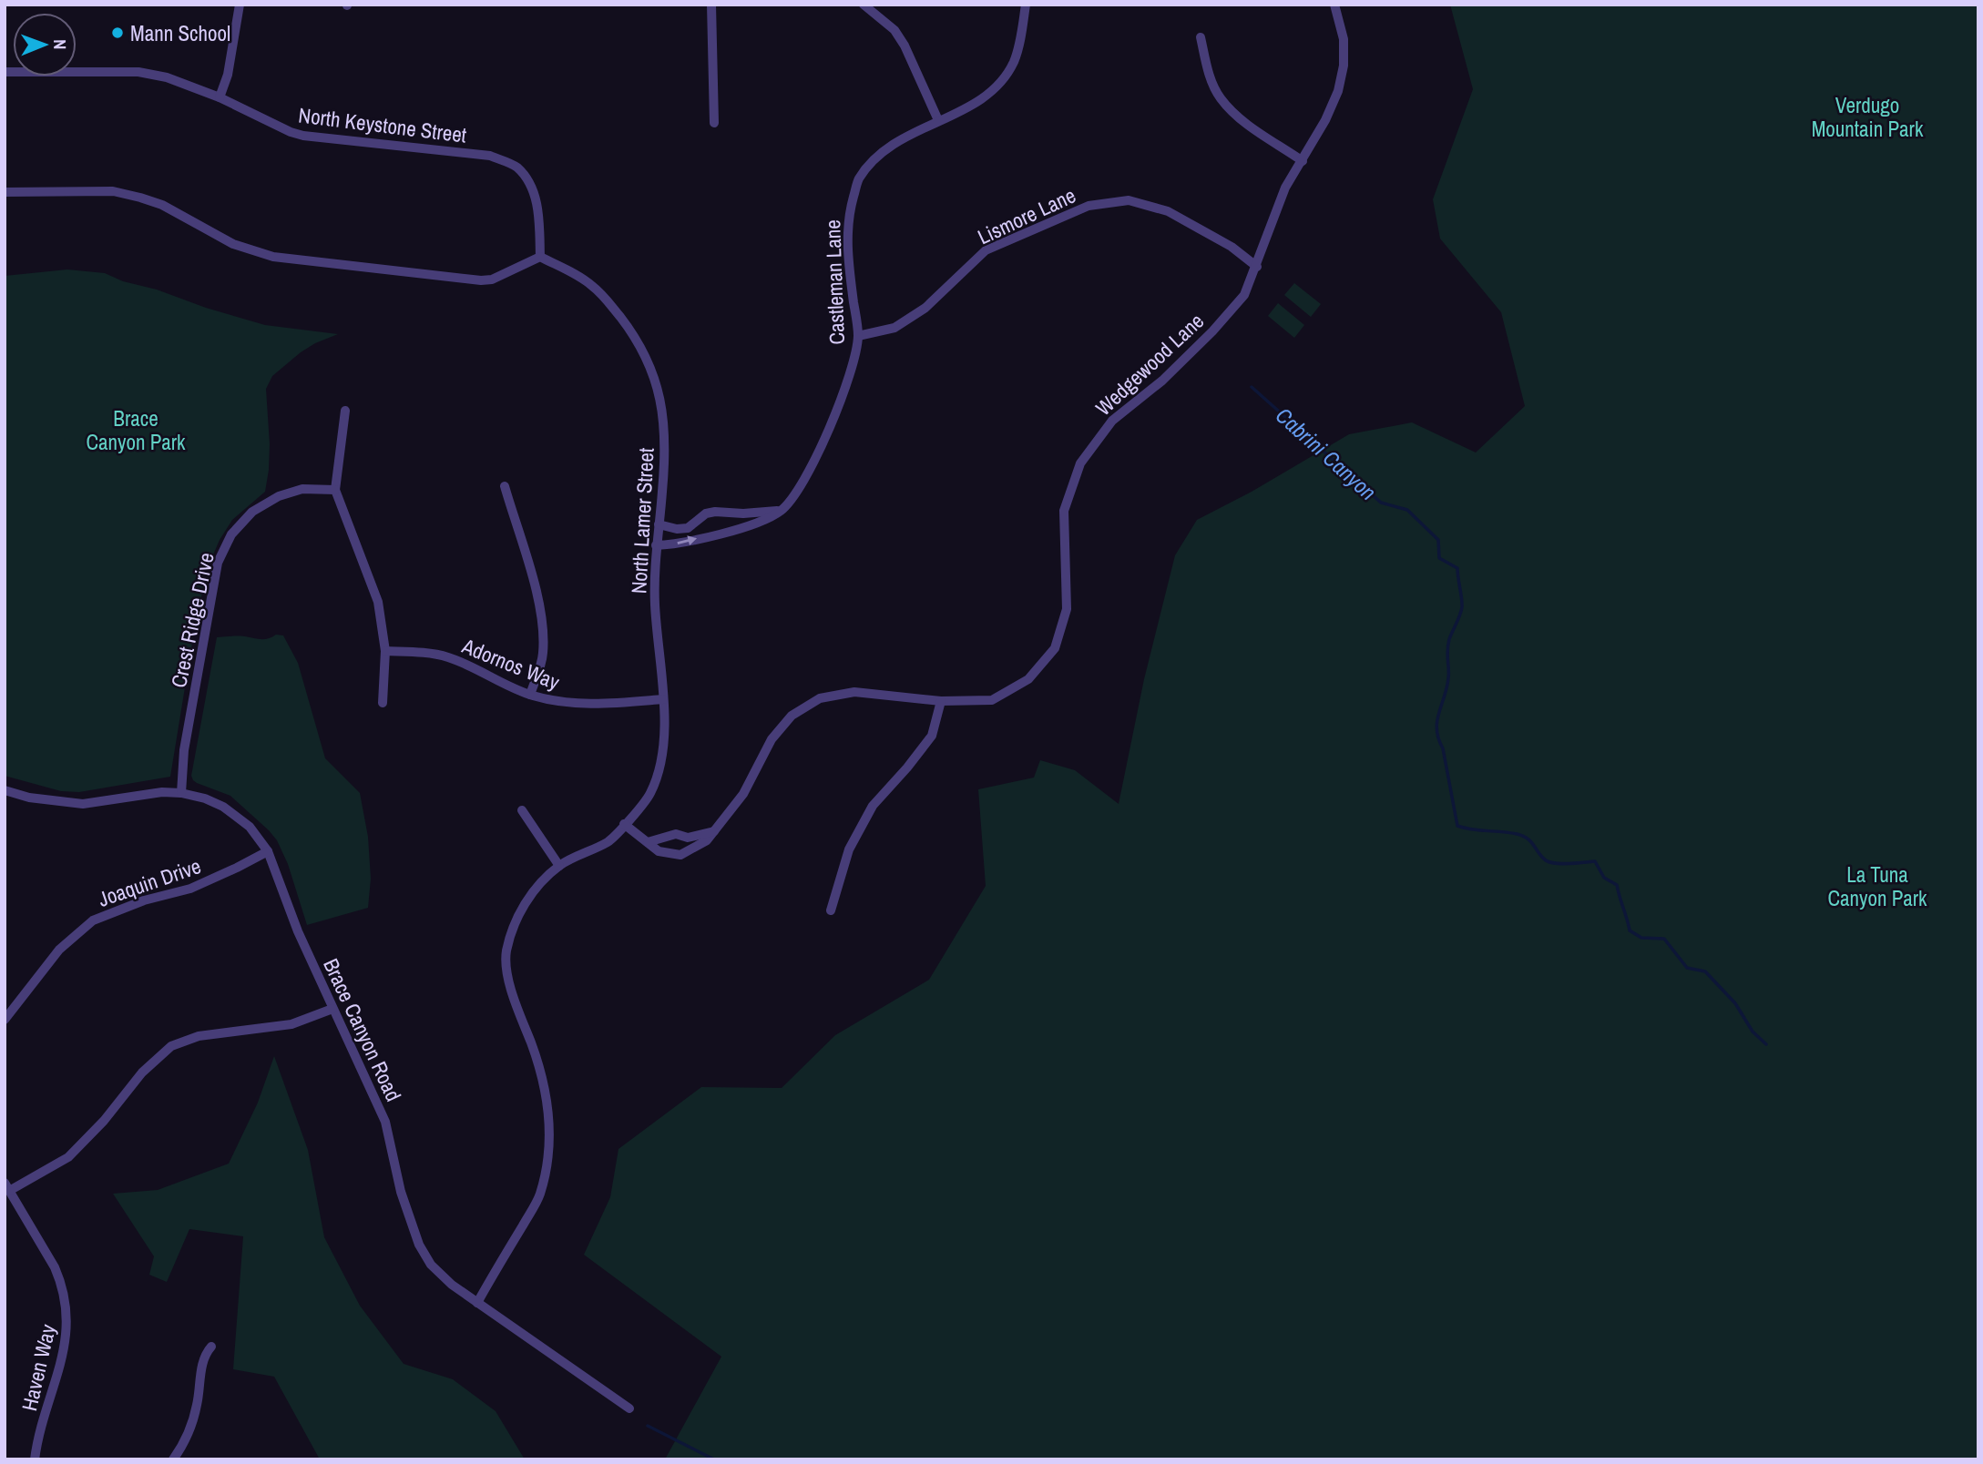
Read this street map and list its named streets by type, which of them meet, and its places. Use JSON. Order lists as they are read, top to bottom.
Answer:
{
  "streets": {
    "street": [
      "North Keystone Street",
      "Lismore Lane",
      "Castleman Lane",
      "Wedgewood Lane",
      "North Lamer Street",
      "Crest Ridge Drive",
      "Adornos Way",
      "Joaquin Drive",
      "Brace Canyon Road",
      "Haven Way"
    ]
  },
  "crossings": [
    ["North Keystone Street", "North Lamer Street"],
    ["Lismore Lane", "Castleman Lane"],
    ["Lismore Lane", "Wedgewood Lane"],
    ["Castleman Lane", "North Lamer Street"],
    ["Wedgewood Lane", "North Lamer Street"],
    ["North Lamer Street", "Adornos Way"],
    ["North Lamer Street", "Brace Canyon Road"],
    ["Crest Ridge Drive", "Brace Canyon Road"],
    ["Joaquin Drive", "Brace Canyon Road"]
  ],
  "water": ["Cabrini Canyon"],
  "parks": ["Verdugo Mountain Park", "Brace Canyon Park", "La Tuna Canyon Park"],
  "places": ["Mann School"],
  "north": "right"
}
